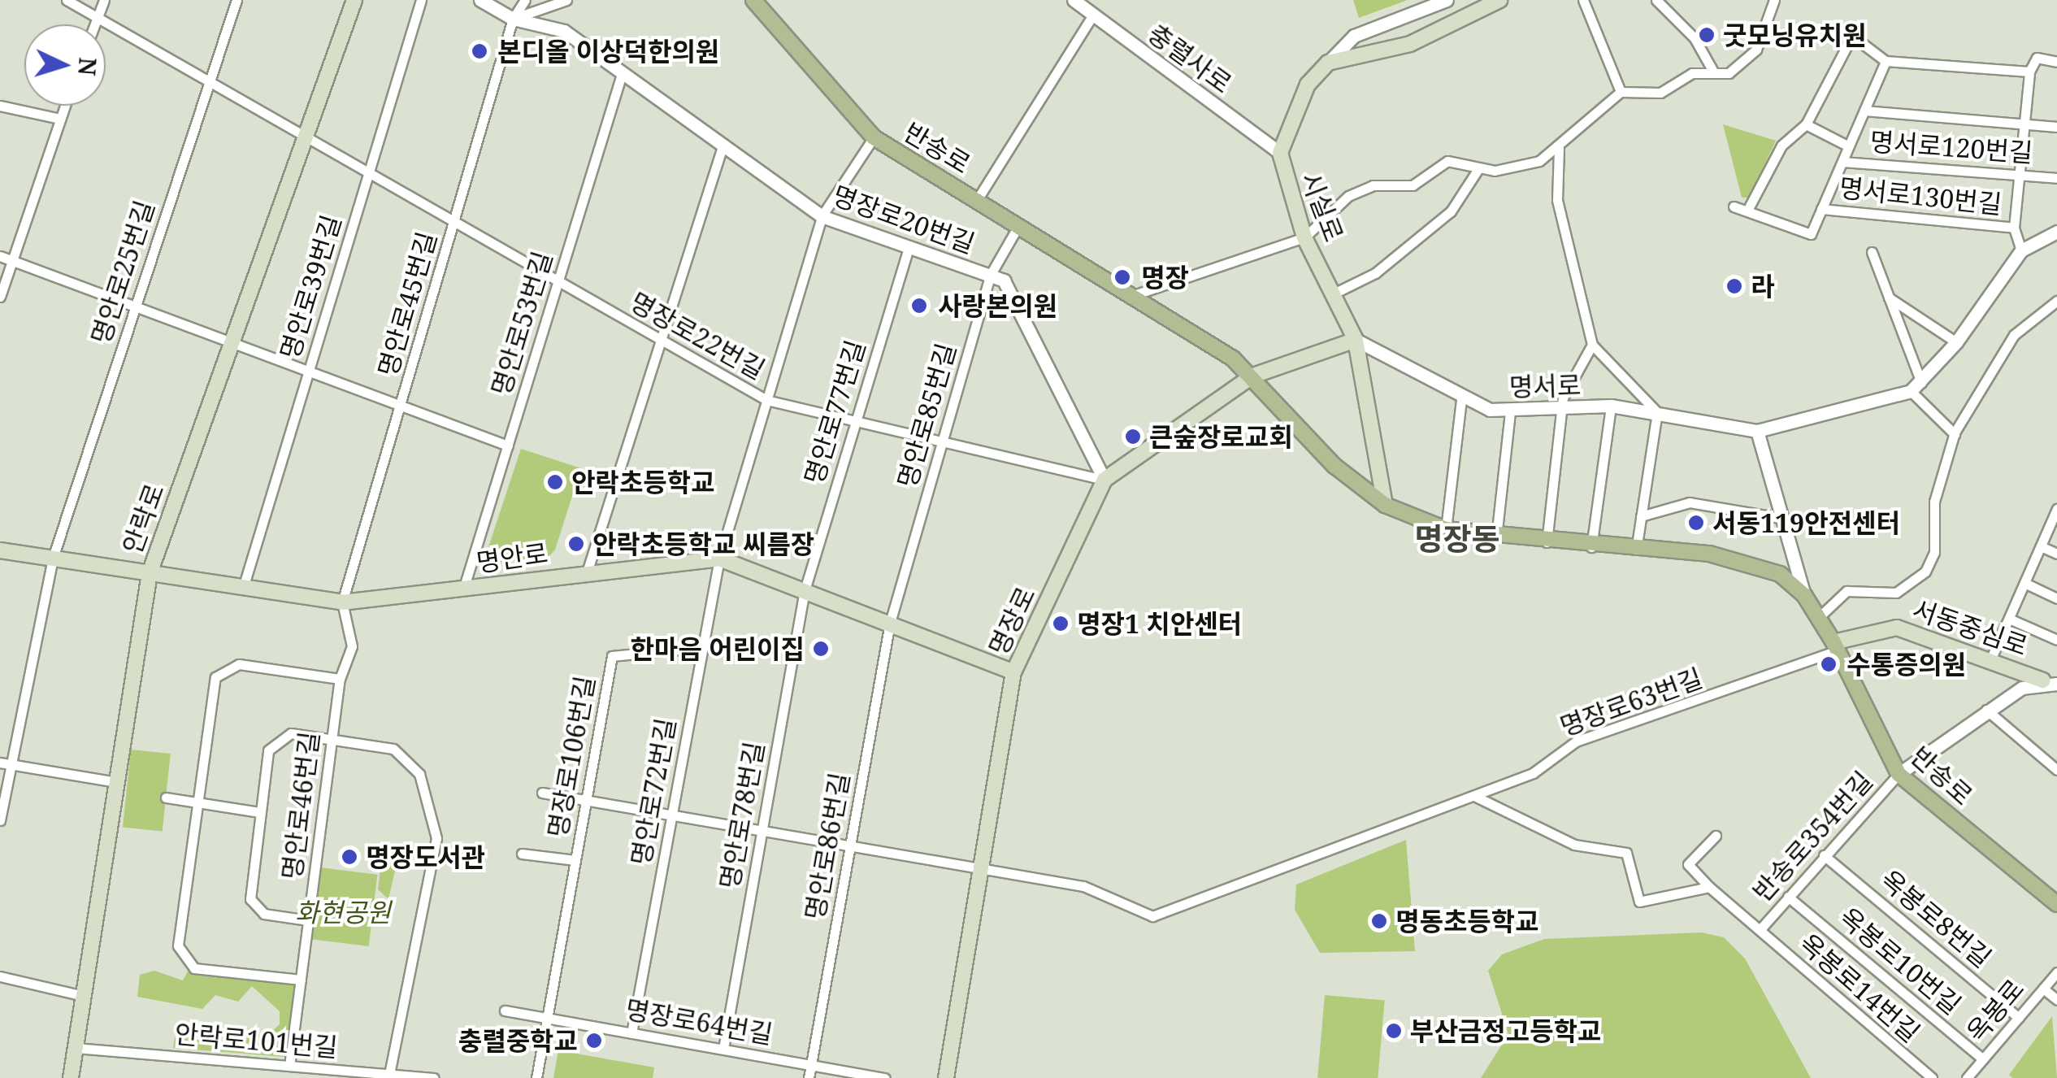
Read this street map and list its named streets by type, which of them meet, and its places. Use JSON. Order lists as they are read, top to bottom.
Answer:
{
  "streets": {
    "main road": [
      "반송로",
      "시실로",
      "안락로",
      "명안로",
      "명장로",
      "서동중심로"
    ],
    "street": [
      "충렬사로",
      "명서로120번길",
      "명서로130번길",
      "명장로20번길",
      "명안로25번길",
      "명안로39번길",
      "명안로45번길",
      "명안로53번길",
      "명장로22번길",
      "명서로",
      "명안로77번길",
      "명안로85번길",
      "명장로63번길",
      "명장로106번길",
      "명안로72번길",
      "명안로46번길",
      "명안로78번길",
      "반송로354번길",
      "명안로86번길",
      "옥봉로8번길",
      "옥봉로10번길",
      "옥봉로14번길",
      "옥봉로",
      "명장로64번길",
      "안락로101번길"
    ]
  },
  "crossings": [
    ["충렬사로", "시실로"],
    ["명서로120번길", "명서로130번길"],
    ["반송로", "시실로"],
    ["반송로", "명안로85번길"],
    ["반송로", "명장로"],
    ["반송로", "서동중심로"],
    ["반송로", "명장로63번길"],
    ["반송로", "명안로72번길"],
    ["반송로", "반송로354번길"],
    ["시실로", "명서로"],
    ["시실로", "명장로"],
    ["명장로20번길", "명안로45번길"],
    ["명장로20번길", "명안로53번길"],
    ["명장로20번길", "명장로22번길"],
    ["명장로20번길", "명안로77번길"],
    ["명장로20번길", "명안로85번길"],
    ["명장로20번길", "명장로"],
    ["명장로20번길", "명안로72번길"],
    ["명안로25번길", "명장로22번길"],
    ["명안로25번길", "명안로"],
    ["명안로39번길", "명장로22번길"],
    ["명안로39번길", "명안로"],
    ["명안로45번길", "명장로22번길"],
    ["명안로45번길", "명안로"],
    ["명안로45번길", "명안로46번길"],
    ["명안로53번길", "명장로22번길"],
    ["명안로53번길", "명안로"],
    ["명장로22번길", "명안로77번길"],
    ["명장로22번길", "명안로85번길"],
    ["명장로22번길", "안락로"],
    ["명장로22번길", "명장로"],
    ["명장로22번길", "명안로72번길"],
    ["명서로", "명장로"],
    ["명안로77번길", "명안로"],
    ["명안로77번길", "명안로78번길"],
    ["명안로85번길", "명안로"],
    ["명안로85번길", "명안로86번길"],
    ["안락로", "명안로"],
    ["안락로", "안락로101번길"],
    ["명안로", "명장로"],
    ["명안로", "명안로72번길"],
    ["명안로", "명안로46번길"],
    ["명안로", "명안로78번길"],
    ["명안로", "명안로86번길"],
    ["명장로", "명장로63번길"],
    ["서동중심로", "명장로63번길"],
    ["서동중심로", "반송로354번길"],
    ["명장로63번길", "명장로106번길"],
    ["명장로63번길", "명안로72번길"],
    ["명장로63번길", "명안로78번길"],
    ["명장로63번길", "명안로86번길"],
    ["명장로106번길", "명안로72번길"],
    ["명장로106번길", "명장로64번길"],
    ["명안로72번길", "명장로64번길"],
    ["명안로46번길", "안락로101번길"],
    ["명안로78번길", "명장로64번길"],
    ["반송로354번길", "옥봉로8번길"],
    ["반송로354번길", "옥봉로10번길"],
    ["반송로354번길", "옥봉로14번길"],
    ["명안로86번길", "명장로64번길"],
    ["옥봉로8번길", "옥봉로"],
    ["옥봉로10번길", "옥봉로"]
  ],
  "districts": ["명장동"],
  "parks": ["화현공원"],
  "places": [
    "굿모닝유치원",
    "본디올 이상덕한의원",
    "명장",
    "라",
    "사랑본의원",
    "큰숲장로교회",
    "안락초등학교",
    "서동119안전센터",
    "안락초등학교 씨름장",
    "명장1 치안센터",
    "한마음 어린이집",
    "수통증의원",
    "명장도서관",
    "명동초등학교",
    "부산금정고등학교",
    "충렬중학교"
  ],
  "north": "right"
}
